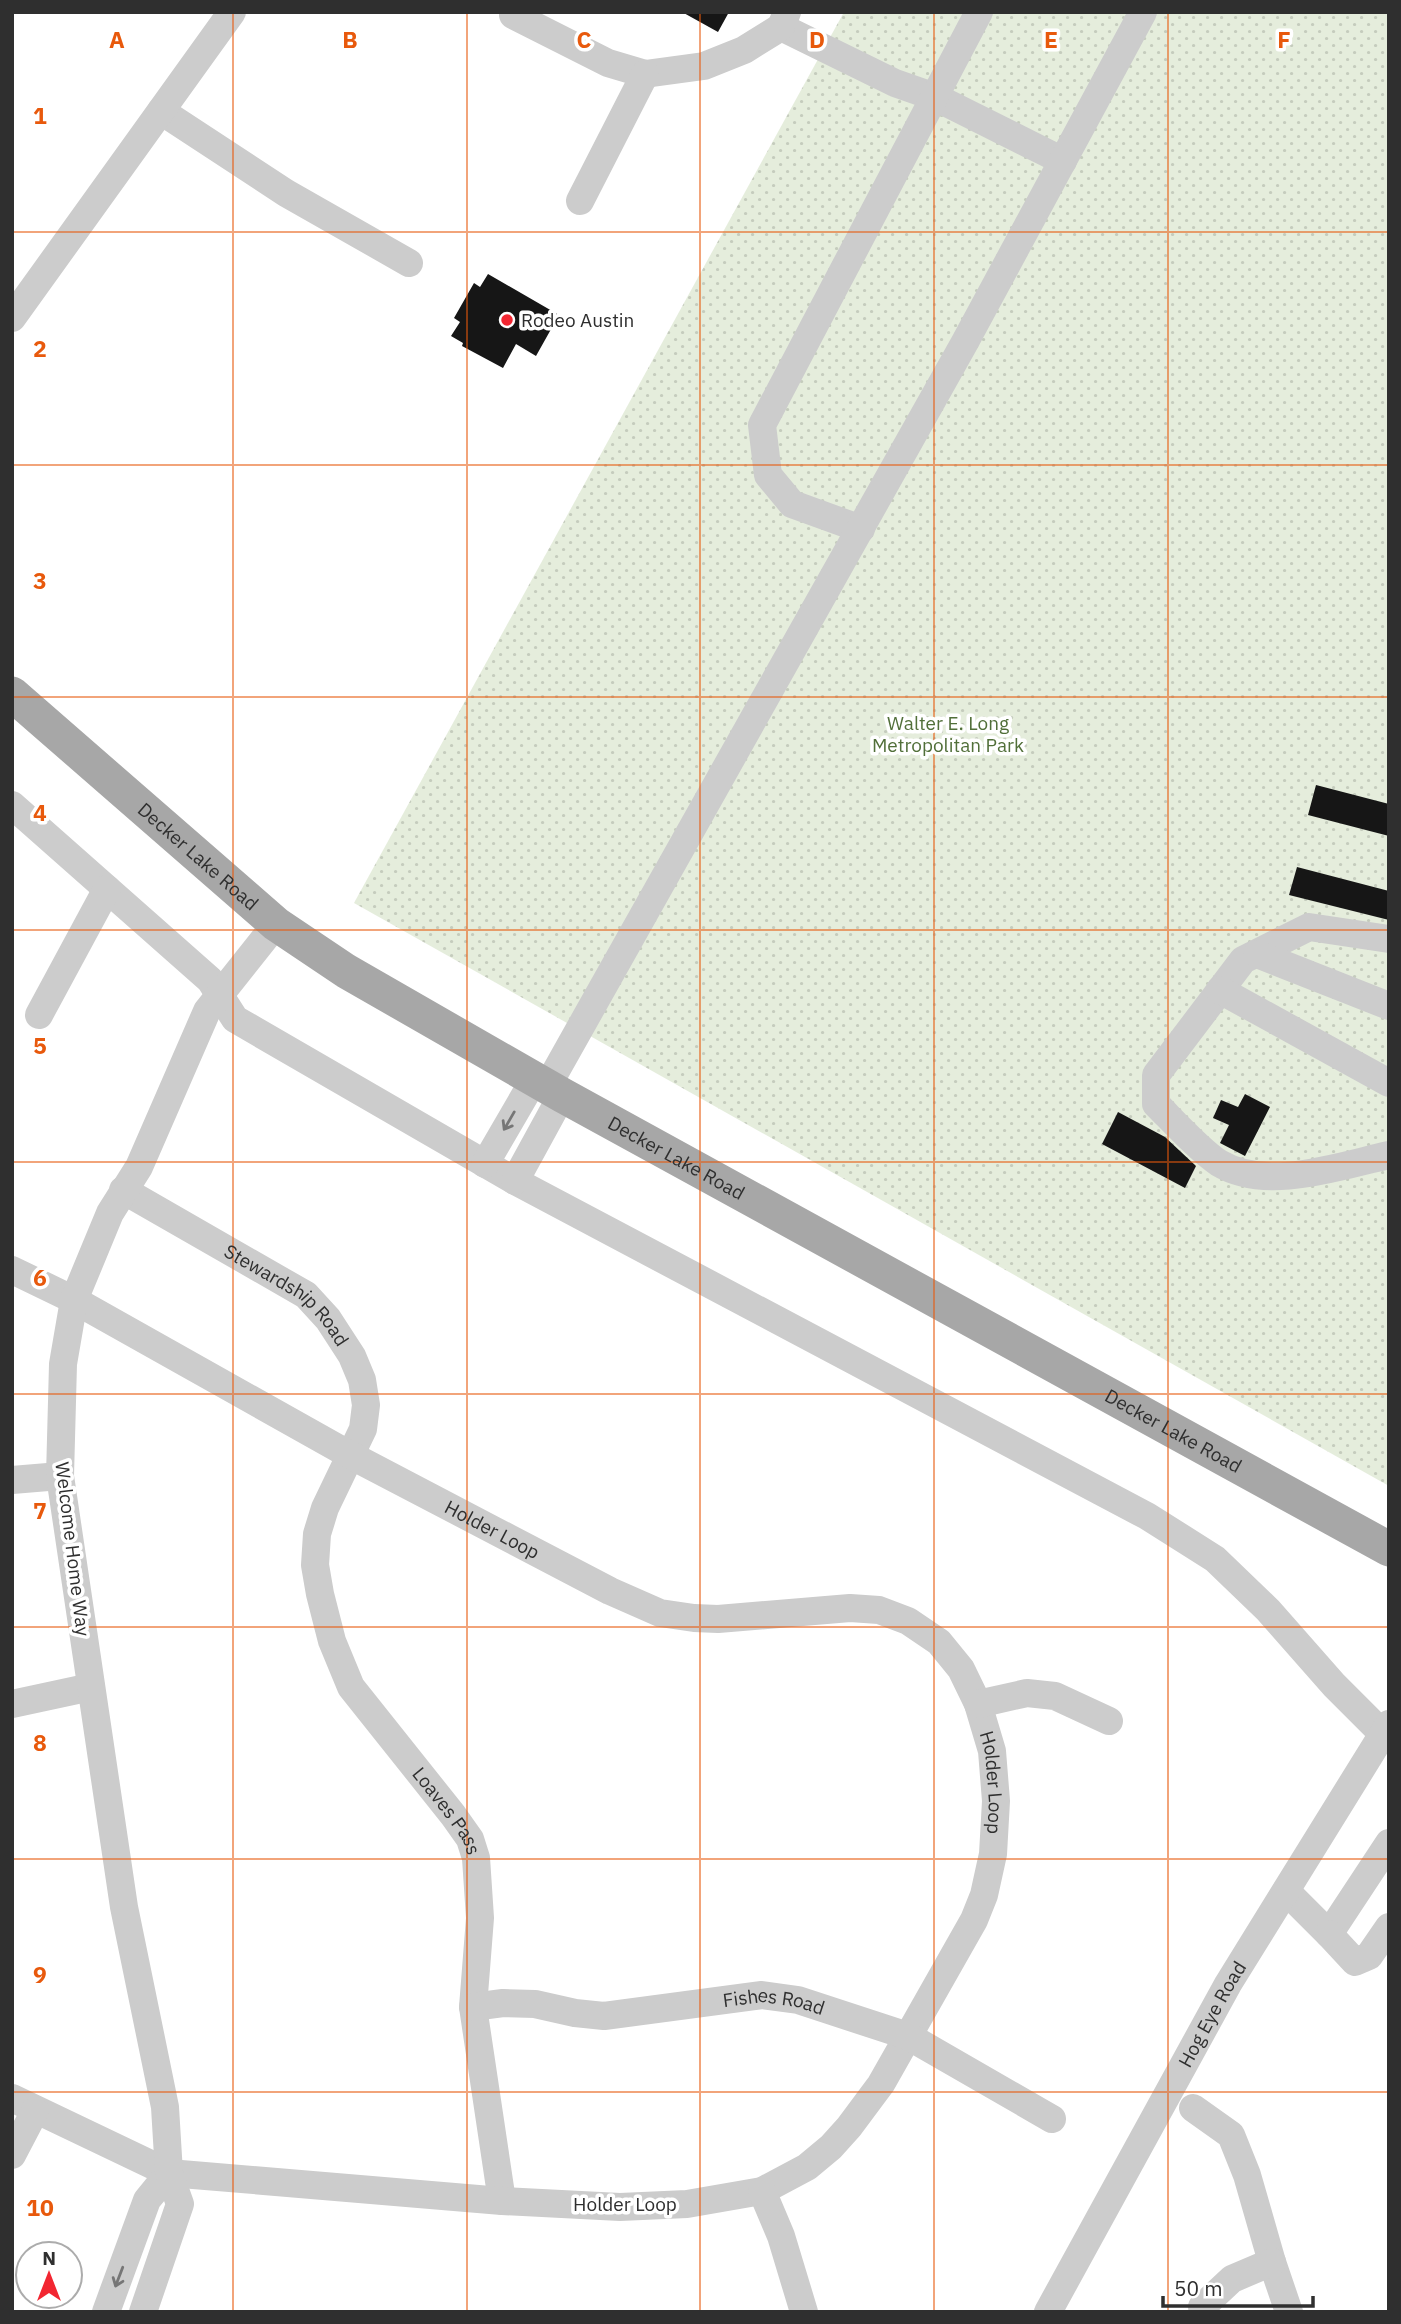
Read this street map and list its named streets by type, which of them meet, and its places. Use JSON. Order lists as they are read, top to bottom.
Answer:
{
  "streets": {
    "main road": ["Decker Lake Road"],
    "street": [
      "Stewardship Road",
      "Holder Loop",
      "Welcome Home Way",
      "Loaves Pass",
      "Fishes Road",
      "Hog Eye Road"
    ]
  },
  "crossings": [
    ["Decker Lake Road", "Welcome Home Way"],
    ["Stewardship Road", "Holder Loop"],
    ["Stewardship Road", "Welcome Home Way"],
    ["Stewardship Road", "Loaves Pass"],
    ["Holder Loop", "Welcome Home Way"],
    ["Holder Loop", "Loaves Pass"],
    ["Holder Loop", "Fishes Road"],
    ["Loaves Pass", "Fishes Road"]
  ],
  "parks": ["Walter E. Long Metropolitan Park"],
  "places": ["Rodeo Austin"],
  "scale_bar": "50 m",
  "north": "top",
  "grid": {
    "columns": [
      "A",
      "B",
      "C",
      "D",
      "E",
      "F"
    ],
    "rows": [
      "1",
      "2",
      "3",
      "4",
      "5",
      "6",
      "7",
      "8",
      "9",
      "10"
    ]
  }
}
